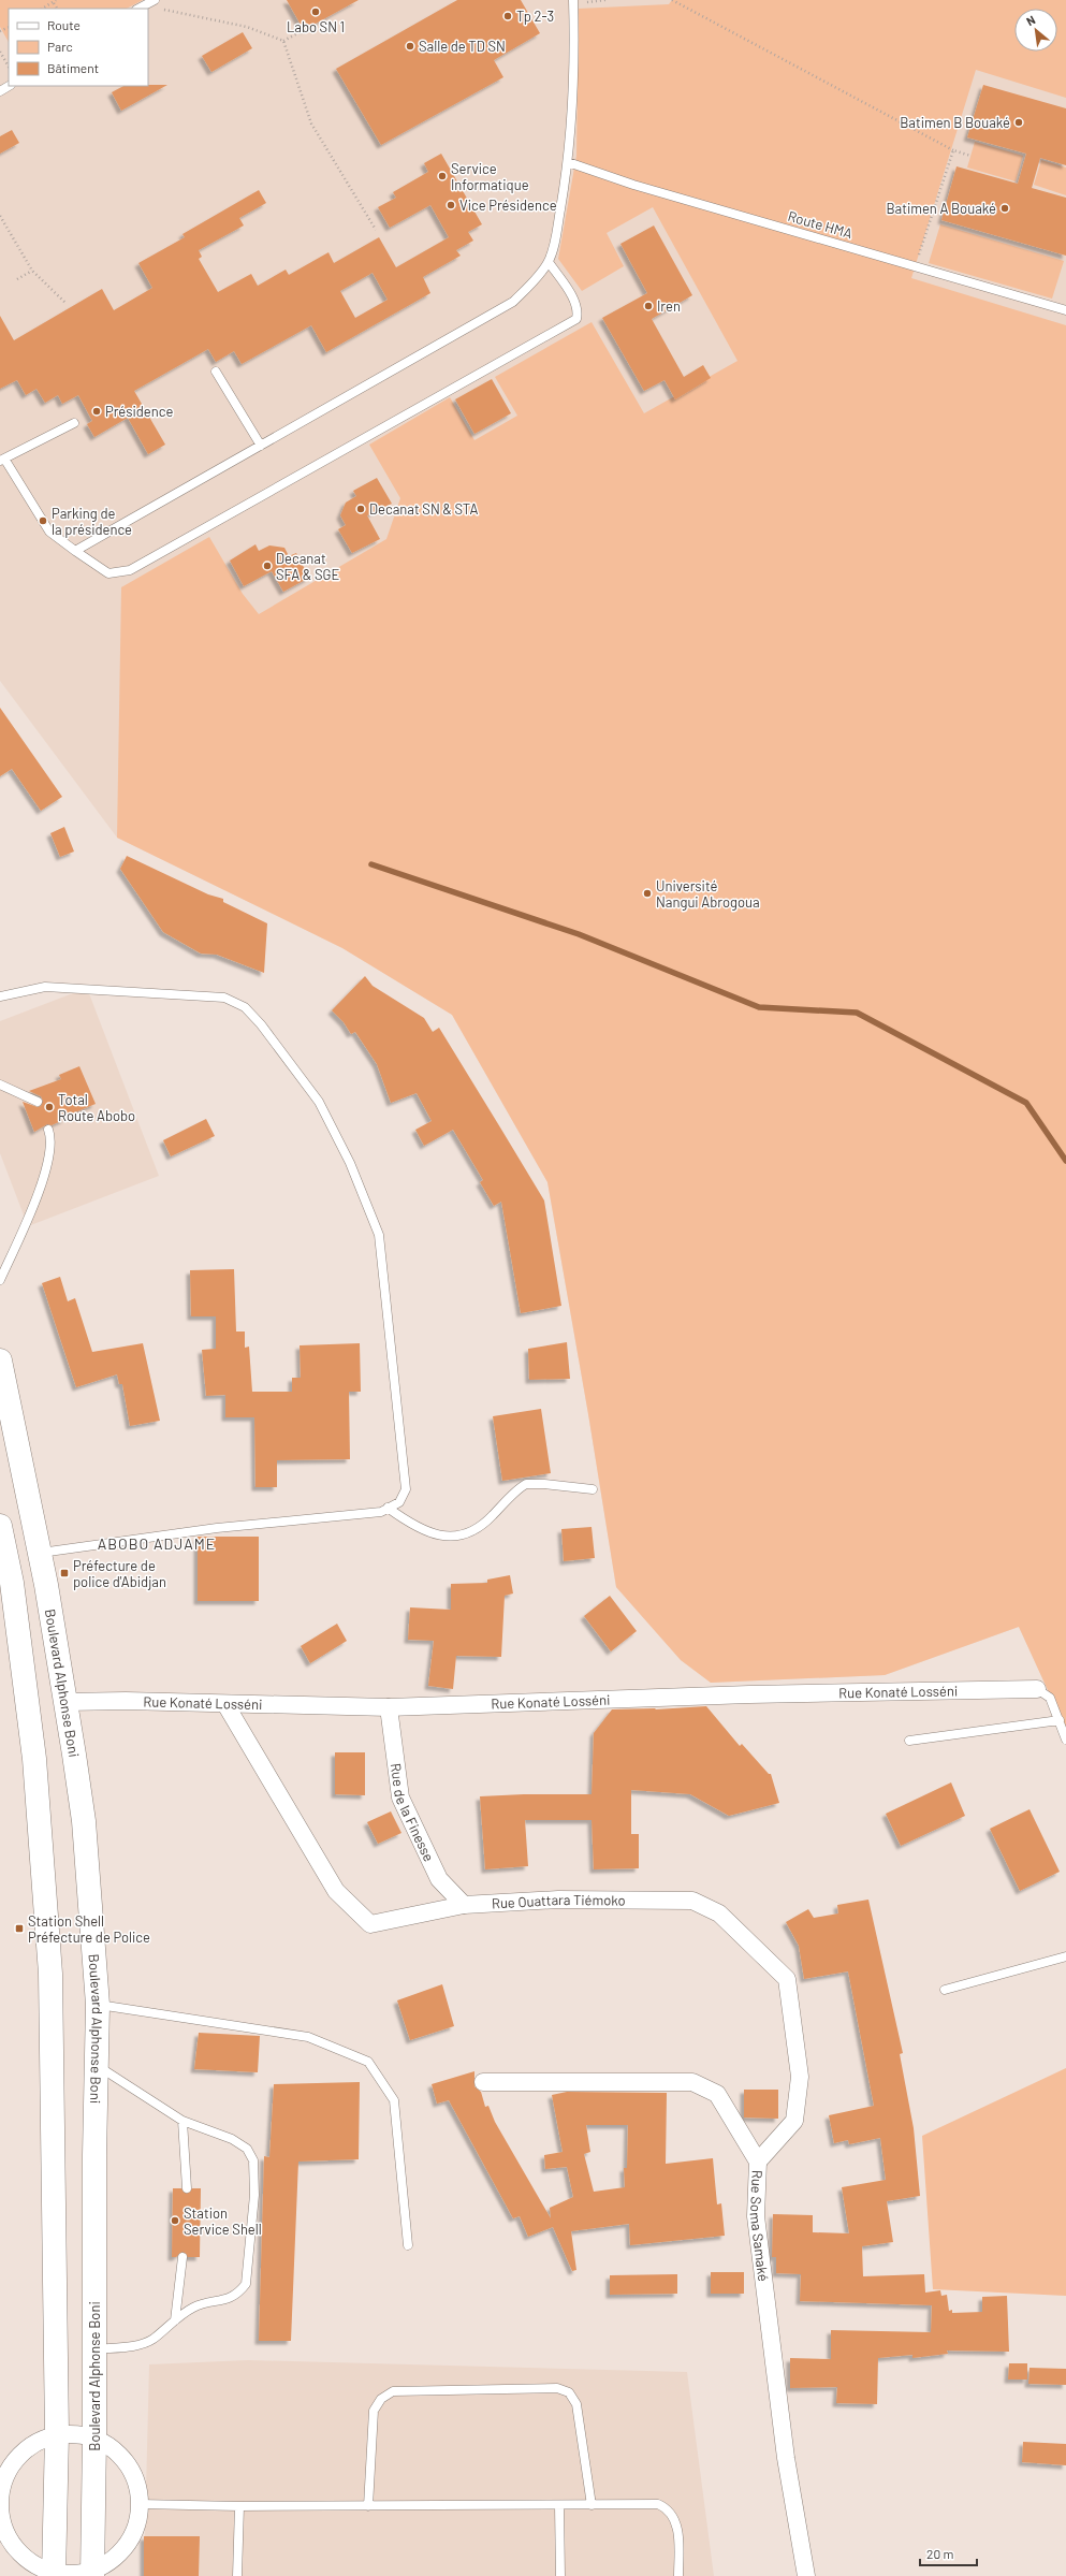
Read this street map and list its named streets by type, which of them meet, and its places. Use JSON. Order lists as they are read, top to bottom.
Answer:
{
  "streets": {
    "main road": ["Boulevard Alphonse Boni"],
    "street": [
      "Rue Konaté Losséni",
      "Rue de la Finesse",
      "Rue Ouattara Tiémoko",
      "Rue Soma Samaké"
    ],
    "lane": ["Route HMA"]
  },
  "crossings": [
    ["Boulevard Alphonse Boni", "Rue Konaté Losséni"],
    ["Rue Konaté Losséni", "Rue de la Finesse"],
    ["Rue Konaté Losséni", "Rue Ouattara Tiémoko"],
    ["Rue de la Finesse", "Rue Ouattara Tiémoko"],
    ["Rue Ouattara Tiémoko", "Rue Soma Samaké"]
  ],
  "districts": ["ABOBO ADJAME"],
  "places": {
    "other": [
      "Labo SN 1",
      "Tp 2-3",
      "Salle de TD SN",
      "Batimen B Bouaké",
      "Service Informatique",
      "Vice Présidence",
      "Batimen A Bouaké",
      "Iren",
      "Présidence",
      "Decanat SN & STA",
      "Parking de la présidence",
      "Decanat SFA & SGE",
      "Université Nangui Abrogoua",
      "Total Route Abobo",
      "Station Service Shell"
    ],
    "transit": ["Préfecture de police d'Abidjan", "Station Shell Préfecture de Police"]
  },
  "legend": ["Route", "Parc", "Bâtiment"],
  "scale_bar": "20 m",
  "north": "top left"
}
